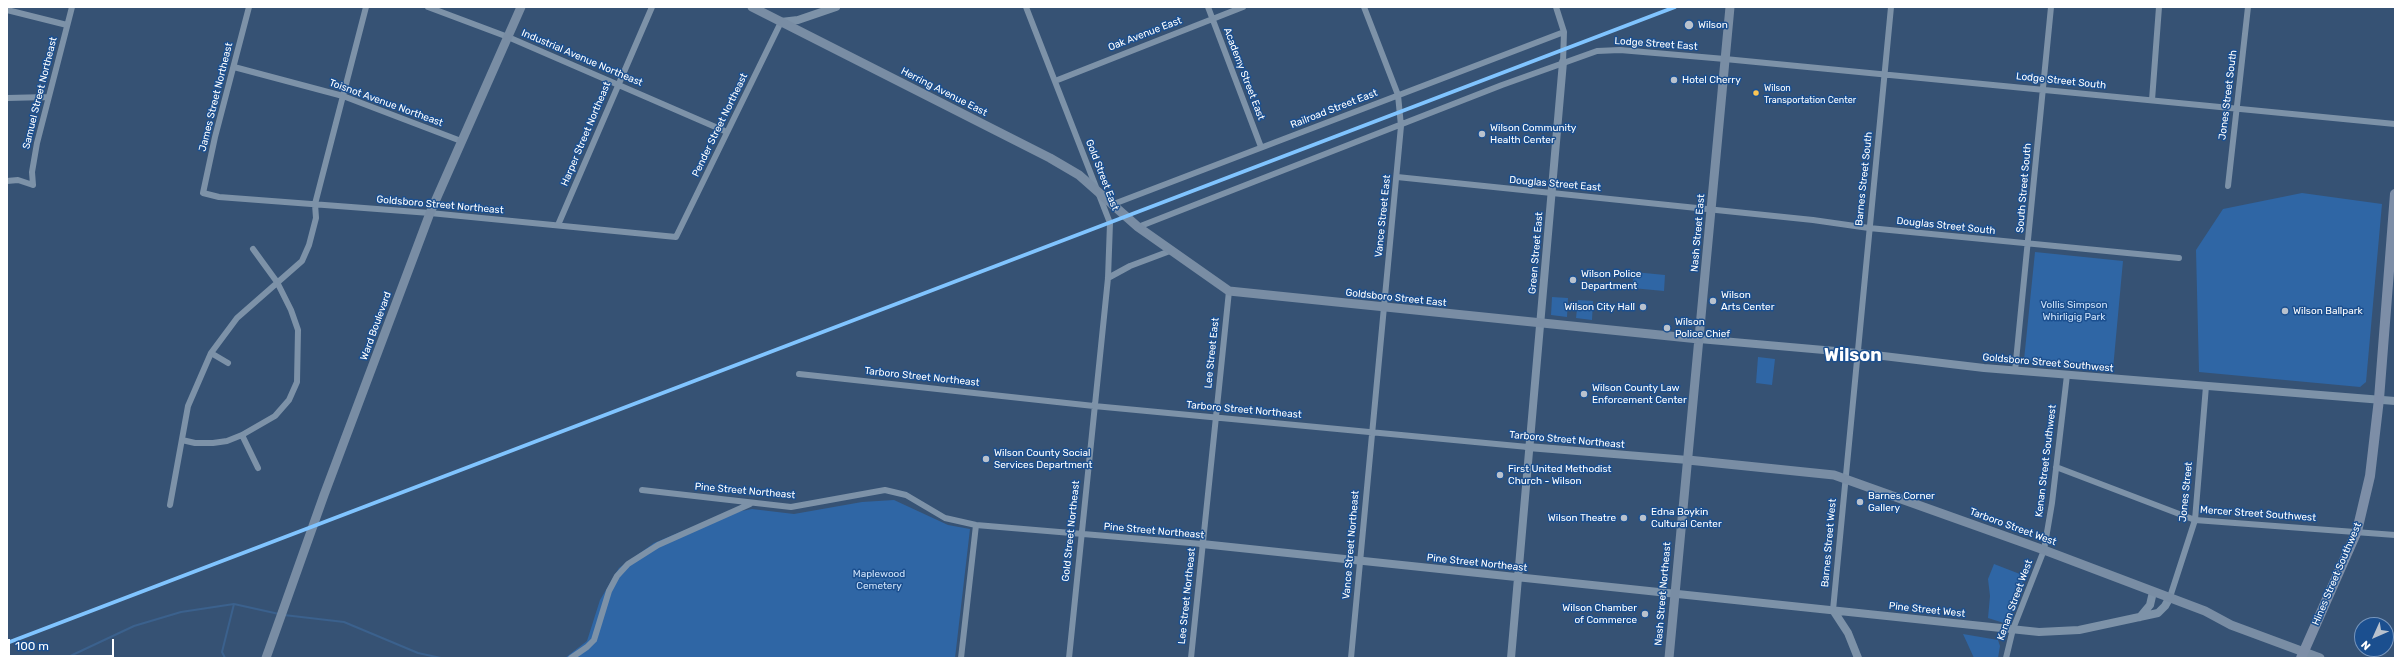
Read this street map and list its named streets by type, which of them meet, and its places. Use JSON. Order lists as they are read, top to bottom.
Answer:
{
  "streets": {
    "main road": [
      "Herring Avenue East",
      "Nash Street East",
      "Goldsboro Street East",
      "Ward Boulevard",
      "Tarboro Street West",
      "Hines Street Southwest",
      "Nash Street Northeast"
    ],
    "street": [
      "Oak Avenue East",
      "Lodge Street East",
      "Industrial Avenue Northeast",
      "Academy Street East",
      "Lodge Street South",
      "Samuel Street Northeast",
      "Jones Street South",
      "James Street Northeast",
      "Toisnot Avenue Northeast",
      "Railroad Street East",
      "Pender Street Northeast",
      "Harper Street Northeast",
      "Gold Street East",
      "Barnes Street South",
      "Douglas Street East",
      "South Street South",
      "Goldsboro Street Northeast",
      "Vance Street East",
      "Douglas Street South",
      "Green Street East",
      "Lee Street East",
      "Goldsboro Street Southwest",
      "Tarboro Street Northeast",
      "Kenan Street Southwest",
      "Pine Street Northeast",
      "Jones Street",
      "Mercer Street Southwest",
      "Gold Street Northeast",
      "Barnes Street West",
      "Vance Street Northeast",
      "Lee Street Northeast",
      "Kenan Street West",
      "Pine Street West"
    ]
  },
  "crossings": [
    ["Oak Avenue East", "Academy Street East"],
    ["Oak Avenue East", "Gold Street East"],
    ["Lodge Street East", "Lodge Street South"],
    ["Lodge Street East", "Vance Street East"],
    ["Lodge Street East", "Nash Street East"],
    ["Lodge Street East", "Green Street East"],
    ["Lodge Street East", "Goldsboro Street East"],
    ["Industrial Avenue Northeast", "Pender Street Northeast"],
    ["Industrial Avenue Northeast", "Harper Street Northeast"],
    ["Industrial Avenue Northeast", "Ward Boulevard"],
    ["Academy Street East", "Railroad Street East"],
    ["Lodge Street South", "Jones Street South"],
    ["Lodge Street South", "Barnes Street South"],
    ["Lodge Street South", "South Street South"],
    ["Lodge Street South", "Nash Street East"],
    ["Herring Avenue East", "Railroad Street East"],
    ["Herring Avenue East", "Pender Street Northeast"],
    ["Herring Avenue East", "Gold Street East"],
    ["Herring Avenue East", "Goldsboro Street East"],
    ["James Street Northeast", "Toisnot Avenue Northeast"],
    ["James Street Northeast", "Goldsboro Street Northeast"],
    ["Toisnot Avenue Northeast", "Ward Boulevard"],
    ["Railroad Street East", "Vance Street East"],
    ["Railroad Street East", "Goldsboro Street East"],
    ["Pender Street Northeast", "Goldsboro Street Northeast"],
    ["Harper Street Northeast", "Goldsboro Street Northeast"],
    ["Gold Street East", "Tarboro Street Northeast"],
    ["Gold Street East", "Gold Street Northeast"],
    ["Barnes Street South", "Douglas Street South"],
    ["Barnes Street South", "Goldsboro Street Southwest"],
    ["Barnes Street South", "Tarboro Street West"],
    ["Barnes Street South", "Barnes Street West"],
    ["Douglas Street East", "Vance Street East"],
    ["Douglas Street East", "Douglas Street South"],
    ["Douglas Street East", "Nash Street East"],
    ["Douglas Street East", "Green Street East"],
    ["South Street South", "Douglas Street South"],
    ["South Street South", "Goldsboro Street Southwest"],
    ["Goldsboro Street Northeast", "Ward Boulevard"],
    ["Vance Street East", "Goldsboro Street East"],
    ["Vance Street East", "Tarboro Street Northeast"],
    ["Vance Street East", "Vance Street Northeast"],
    ["Douglas Street South", "Nash Street East"],
    ["Nash Street East", "Goldsboro Street East"],
    ["Nash Street East", "Goldsboro Street Southwest"],
    ["Nash Street East", "Tarboro Street Northeast"],
    ["Nash Street East", "Tarboro Street West"],
    ["Nash Street East", "Nash Street Northeast"],
    ["Green Street East", "Goldsboro Street East"],
    ["Green Street East", "Tarboro Street Northeast"],
    ["Green Street East", "Pine Street Northeast"],
    ["Goldsboro Street East", "Lee Street East"],
    ["Goldsboro Street East", "Goldsboro Street Southwest"],
    ["Lee Street East", "Tarboro Street Northeast"],
    ["Lee Street East", "Lee Street Northeast"],
    ["Goldsboro Street Southwest", "Kenan Street Southwest"],
    ["Goldsboro Street Southwest", "Jones Street"],
    ["Goldsboro Street Southwest", "Hines Street Southwest"],
    ["Tarboro Street Northeast", "Tarboro Street West"],
    ["Tarboro Street Northeast", "Gold Street Northeast"],
    ["Tarboro Street Northeast", "Vance Street Northeast"],
    ["Tarboro Street Northeast", "Nash Street Northeast"],
    ["Tarboro Street Northeast", "Lee Street Northeast"],
    ["Kenan Street Southwest", "Mercer Street Southwest"],
    ["Kenan Street Southwest", "Tarboro Street West"],
    ["Kenan Street Southwest", "Kenan Street West"],
    ["Pine Street Northeast", "Gold Street Northeast"],
    ["Pine Street Northeast", "Vance Street Northeast"],
    ["Pine Street Northeast", "Nash Street Northeast"],
    ["Pine Street Northeast", "Lee Street Northeast"],
    ["Pine Street Northeast", "Pine Street West"],
    ["Jones Street", "Mercer Street Southwest"],
    ["Jones Street", "Tarboro Street West"],
    ["Jones Street", "Pine Street West"],
    ["Mercer Street Southwest", "Hines Street Southwest"],
    ["Tarboro Street West", "Barnes Street West"],
    ["Tarboro Street West", "Hines Street Southwest"],
    ["Tarboro Street West", "Nash Street Northeast"],
    ["Tarboro Street West", "Kenan Street West"],
    ["Tarboro Street West", "Pine Street West"],
    ["Barnes Street West", "Pine Street West"],
    ["Nash Street Northeast", "Pine Street West"],
    ["Kenan Street West", "Pine Street West"]
  ],
  "districts": ["Wilson"],
  "parks": ["Vollis Simpson Whirligig Park", "Maplewood Cemetery"],
  "places": [
    "Wilson",
    "Hotel Cherry",
    "Wilson Transportation Center",
    "Wilson Community Health Center",
    "Wilson Police Department",
    "Wilson Arts Center",
    "Wilson City Hall",
    "Wilson Ballpark",
    "Wilson Police Chief",
    "Wilson County Law Enforcement Center",
    "Wilson County Social Services Department",
    "First United Methodist Church - Wilson",
    "Barnes Corner Gallery",
    "Wilson Theatre",
    "Edna Boykin Cultural Center",
    "Wilson Chamber of Commerce"
  ],
  "scale_bar": "100 m",
  "north": "bottom left"
}
